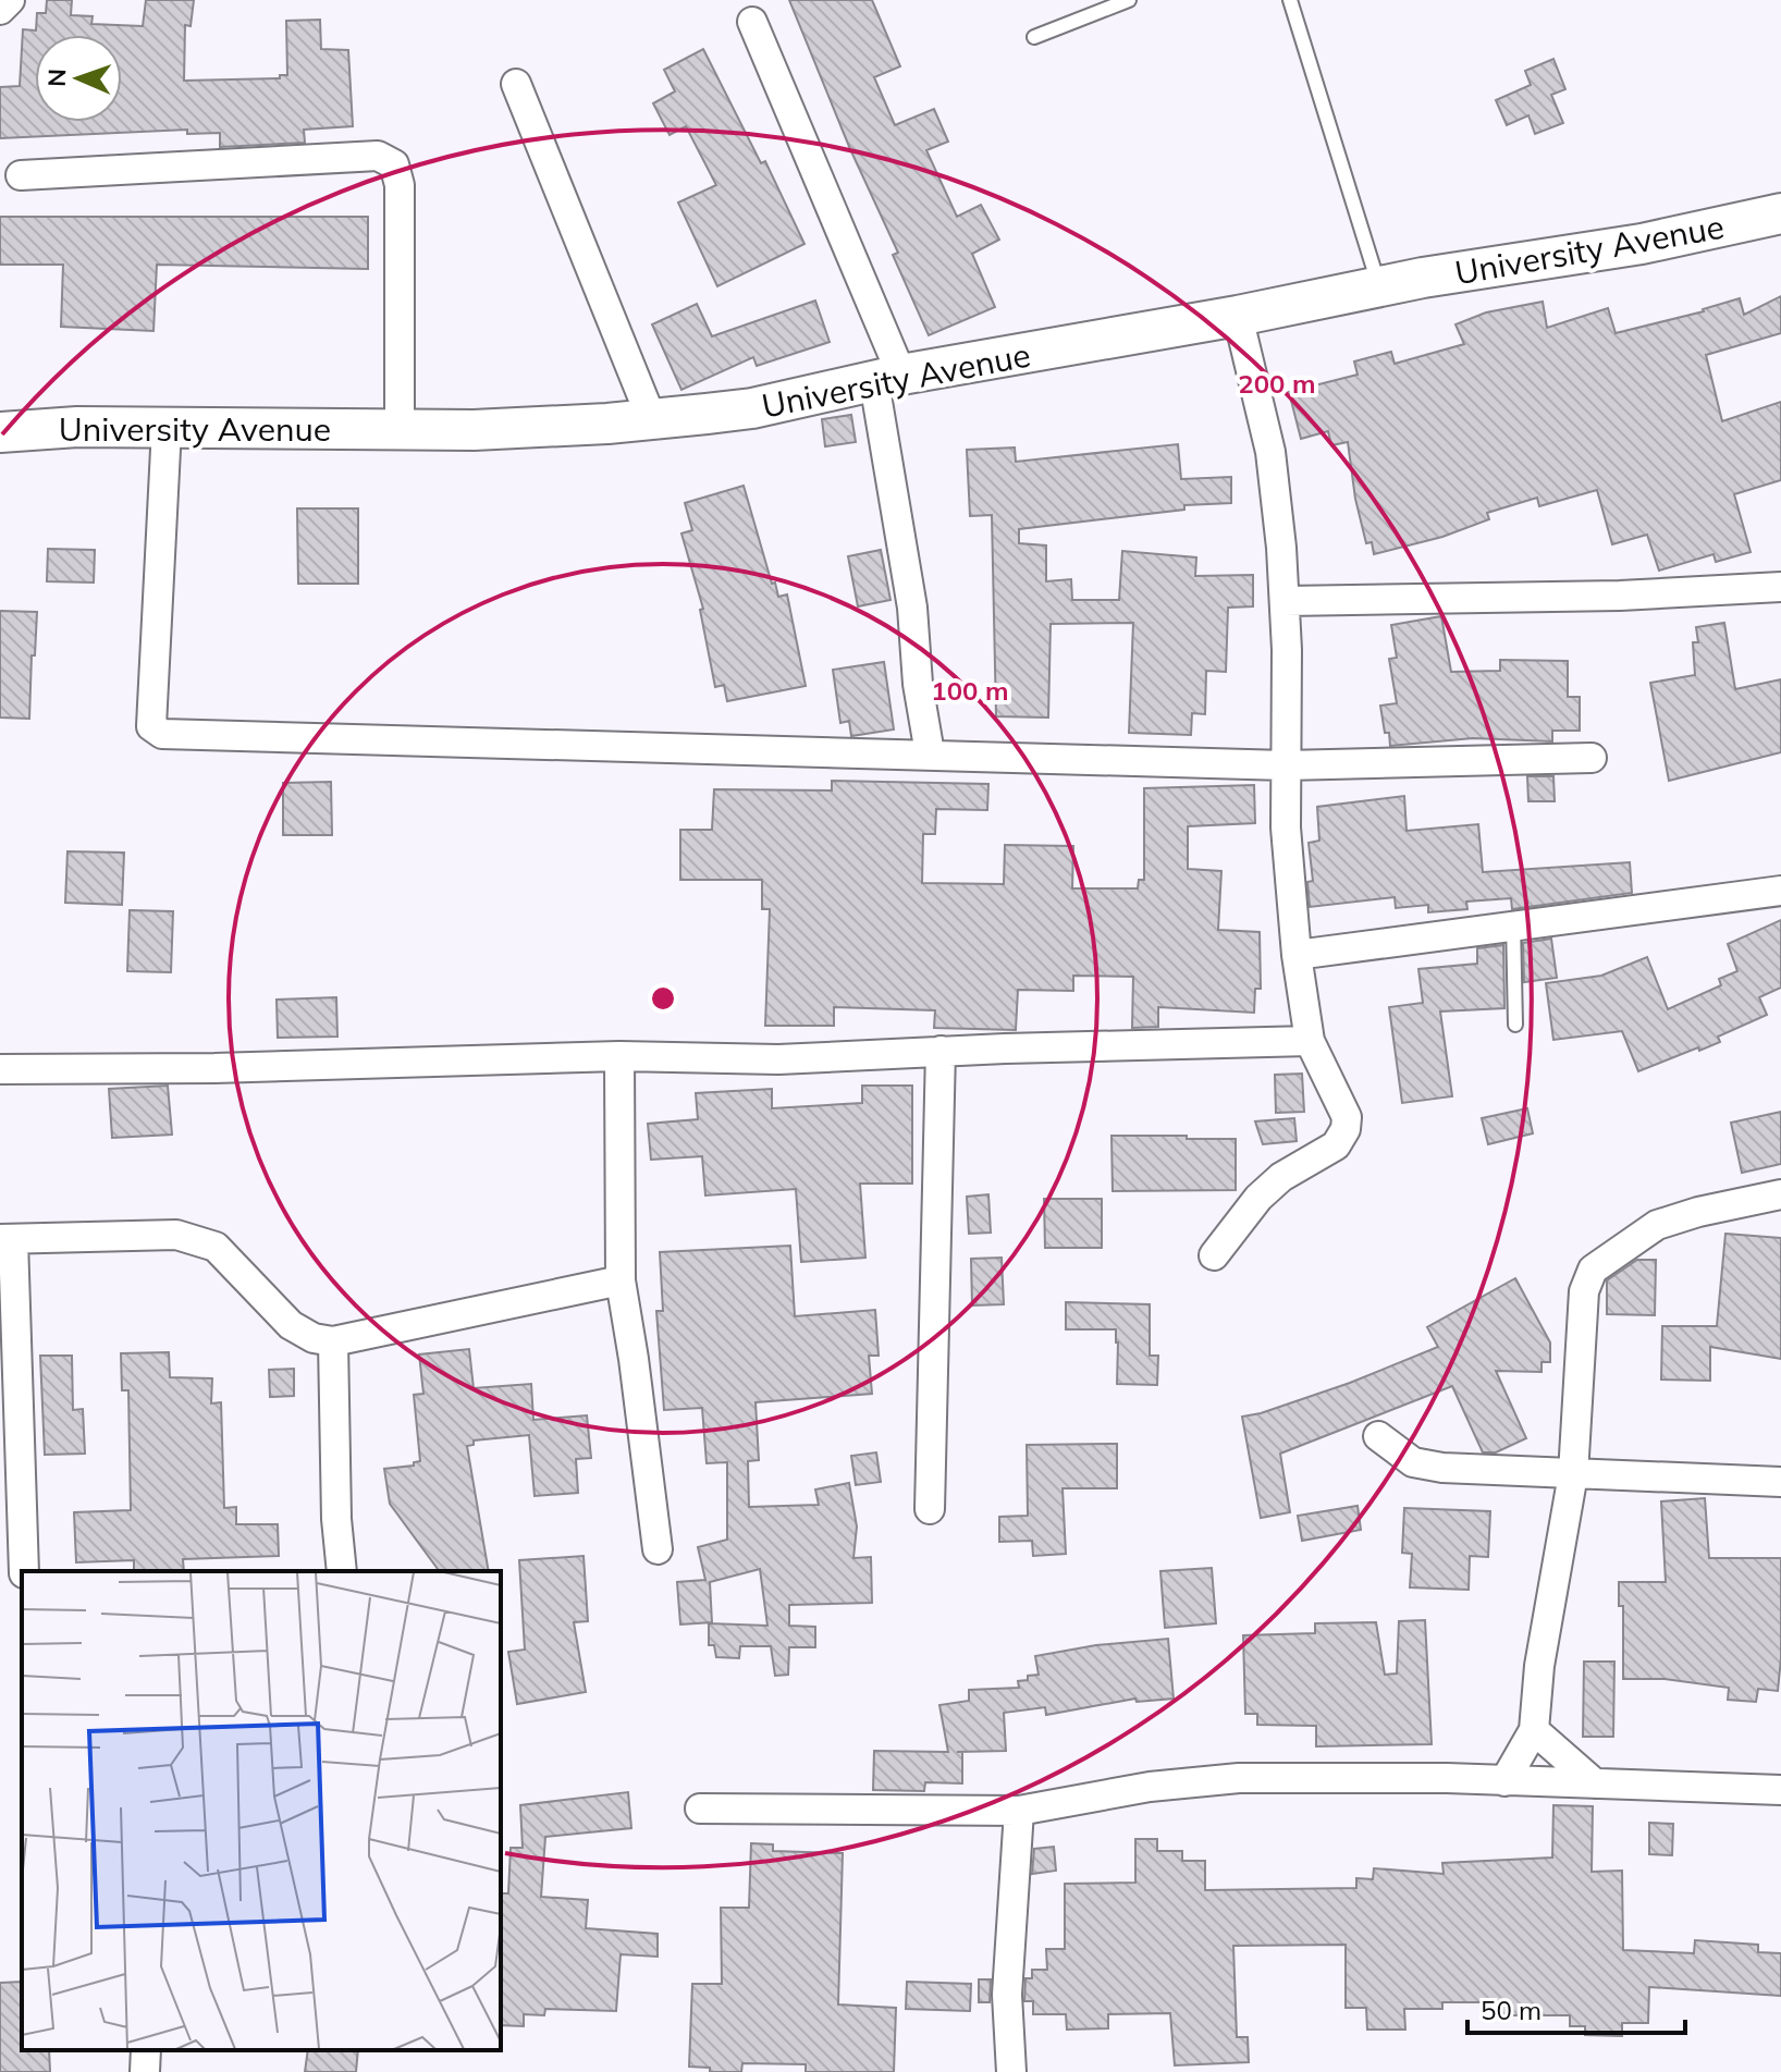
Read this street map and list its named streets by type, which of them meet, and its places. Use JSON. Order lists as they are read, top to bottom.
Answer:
{
  "streets": {
    "street": ["University Avenue"]
  },
  "scale_bar": "50 m",
  "north": "left",
  "rings": ["200 m", "100 m"]
}
